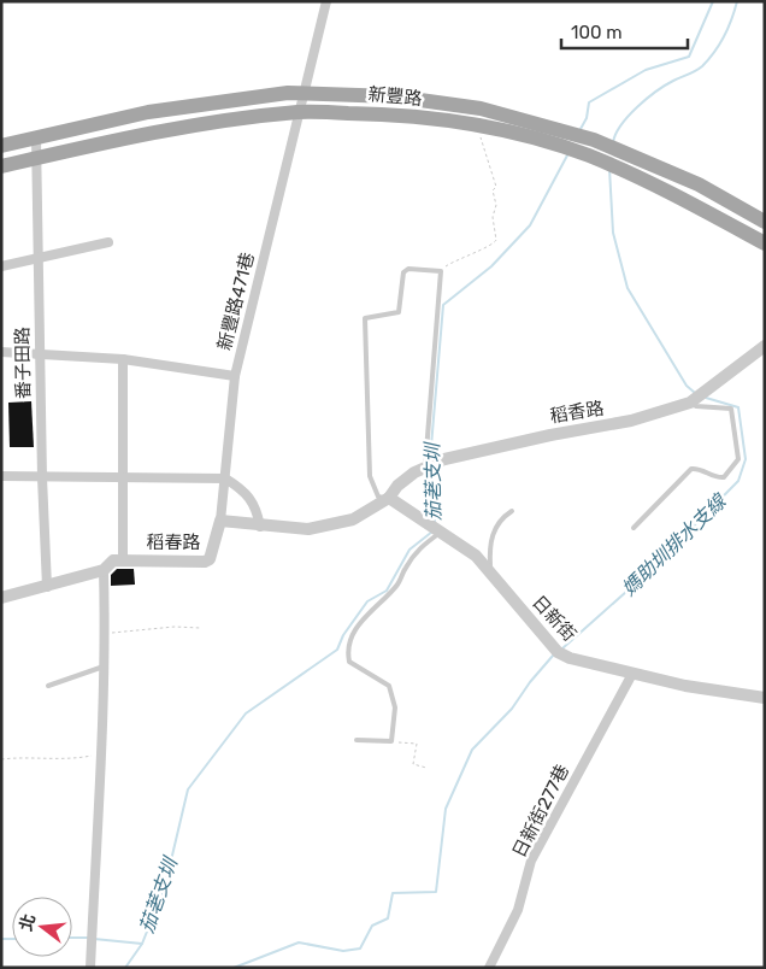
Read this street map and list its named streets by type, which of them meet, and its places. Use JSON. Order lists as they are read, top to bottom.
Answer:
{
  "streets": {
    "main road": ["新豐路"],
    "street": [
      "新豐路471巷",
      "番子田路",
      "稻香路",
      "稻春路",
      "日新街",
      "日新街277巷"
    ]
  },
  "crossings": [
    ["新豐路", "新豐路471巷"],
    ["新豐路", "番子田路"],
    ["新豐路471巷", "稻春路"],
    ["番子田路", "稻春路"],
    ["稻香路", "稻春路"],
    ["稻香路", "日新街"],
    ["稻春路", "日新街"],
    ["日新街", "日新街277巷"]
  ],
  "water": ["茄荖支圳", "媽助圳排水支線"],
  "scale_bar": "100 m",
  "north": "left"
}
